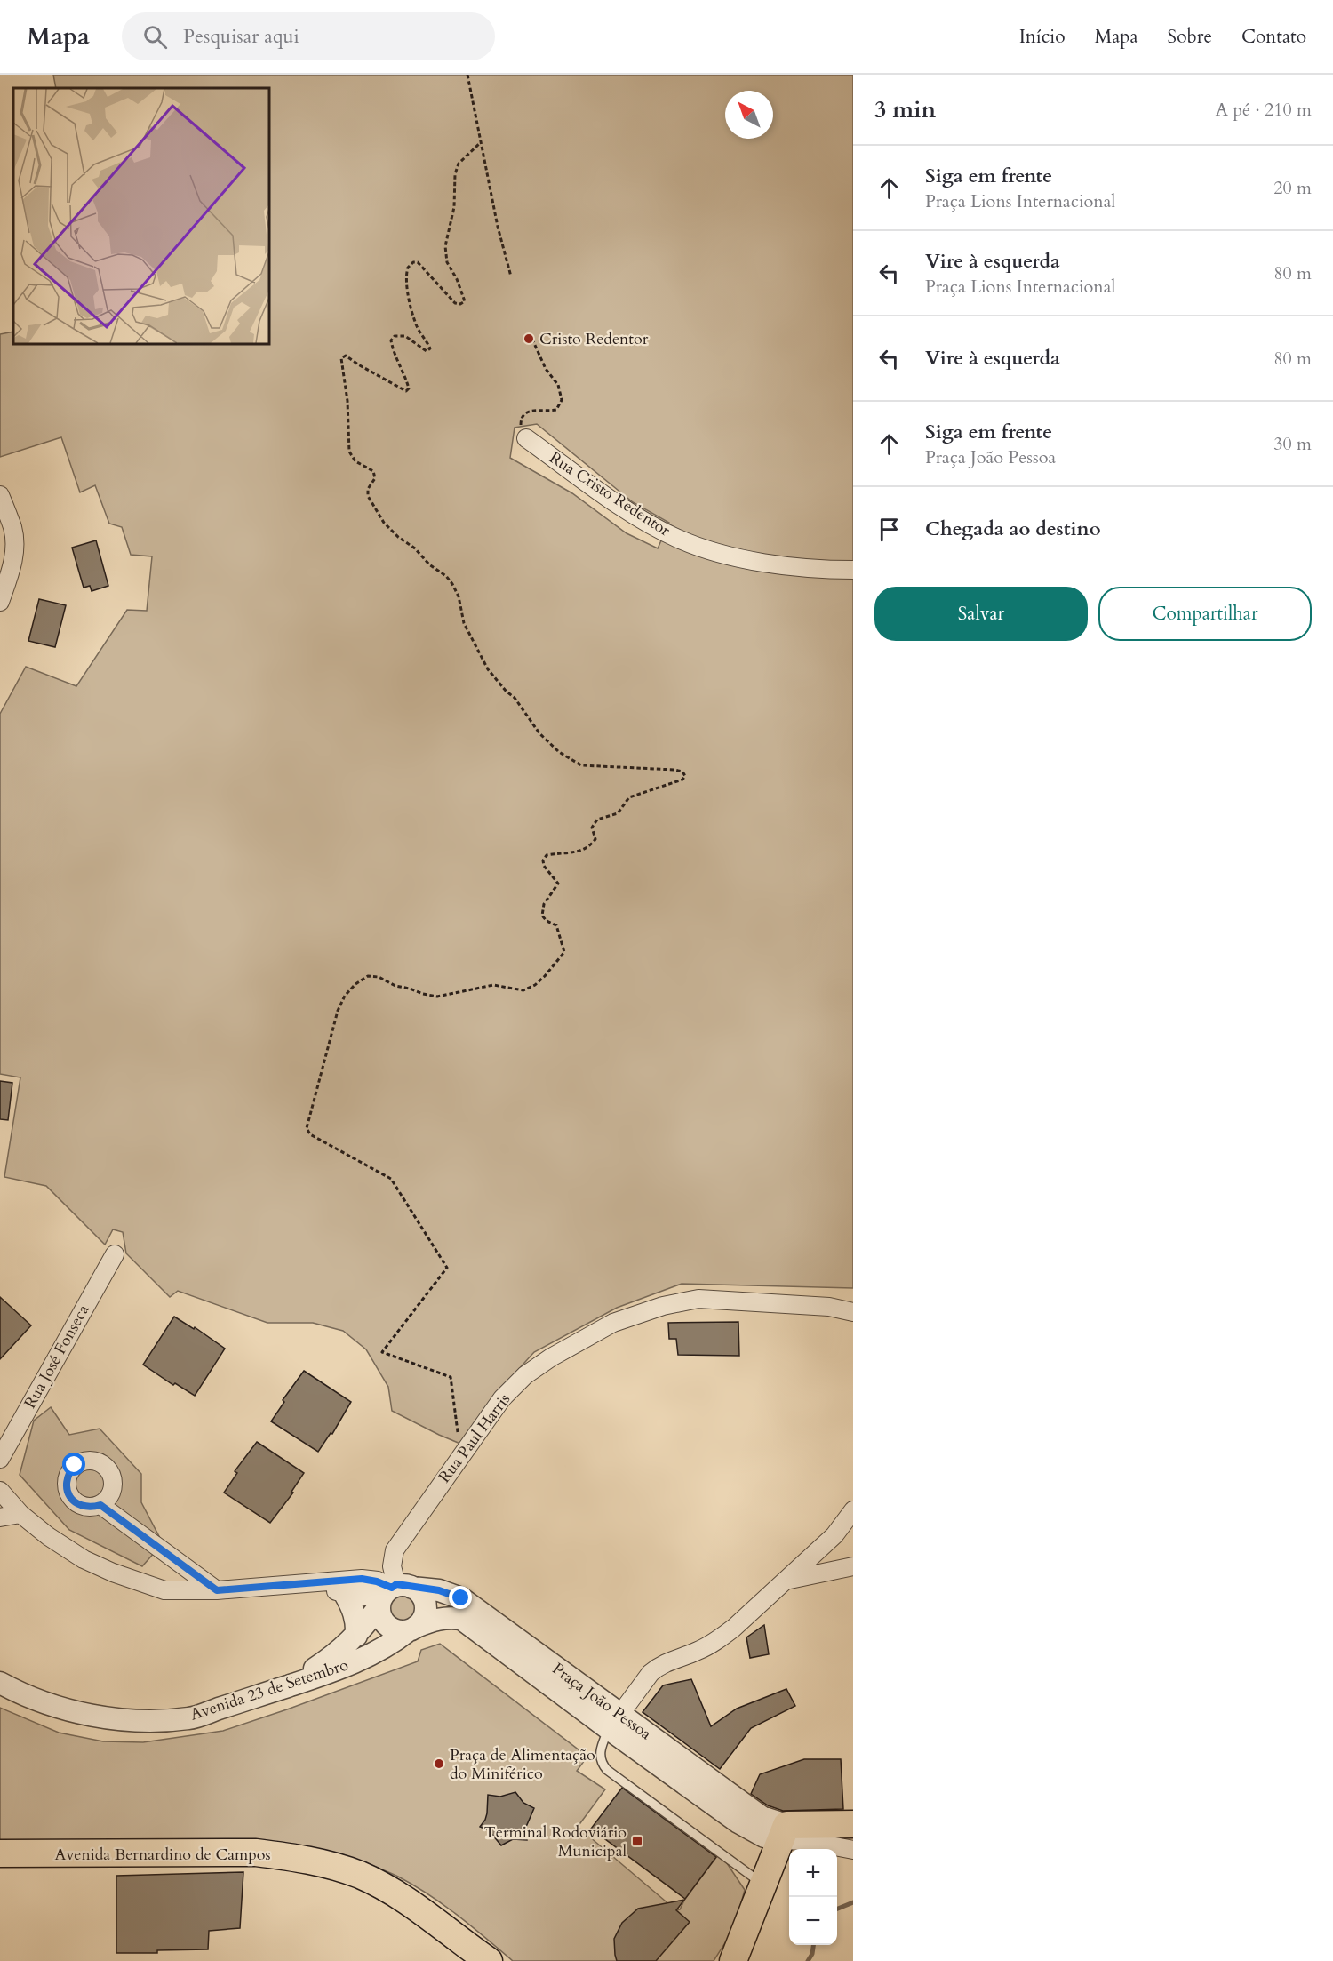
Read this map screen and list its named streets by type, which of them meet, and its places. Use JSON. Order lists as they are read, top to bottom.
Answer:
{
  "streets": {
    "main road": ["Avenida Bernardino de Campos"],
    "street": [
      "Rua Cristo Redentor",
      "Rua José Fonseca",
      "Rua Paul Harris",
      "Avenida 23 de Setembro",
      "Praça João Pessoa"
    ]
  },
  "crossings": [
    ["Rua Paul Harris", "Avenida 23 de Setembro"],
    ["Rua Paul Harris", "Praça João Pessoa"],
    ["Avenida 23 de Setembro", "Praça João Pessoa"]
  ],
  "places": {
    "other": ["Cristo Redentor", "Praça de Alimentação do Miniférico"],
    "transit": ["Terminal Rodoviário Municipal"]
  },
  "north": "top left",
  "page": {
    "header": "Mapa",
    "search": "Pesquisar aqui",
    "nav": [
      "Início",
      "Mapa",
      "Sobre",
      "Contato"
    ],
    "heading": ["3 min", "A pé · 210 m"],
    "list": [
      ["Siga em frente", "Praça Lions Internacional", "20 m"],
      ["Vire à esquerda", "Praça Lions Internacional", "80 m"],
      ["Vire à esquerda", "80 m"],
      ["Siga em frente", "Praça João Pessoa", "30 m"],
      "Chegada ao destino"
    ],
    "buttons": ["Salvar", "Compartilhar"],
    "map_buttons": ["+", "−"]
  }
}
